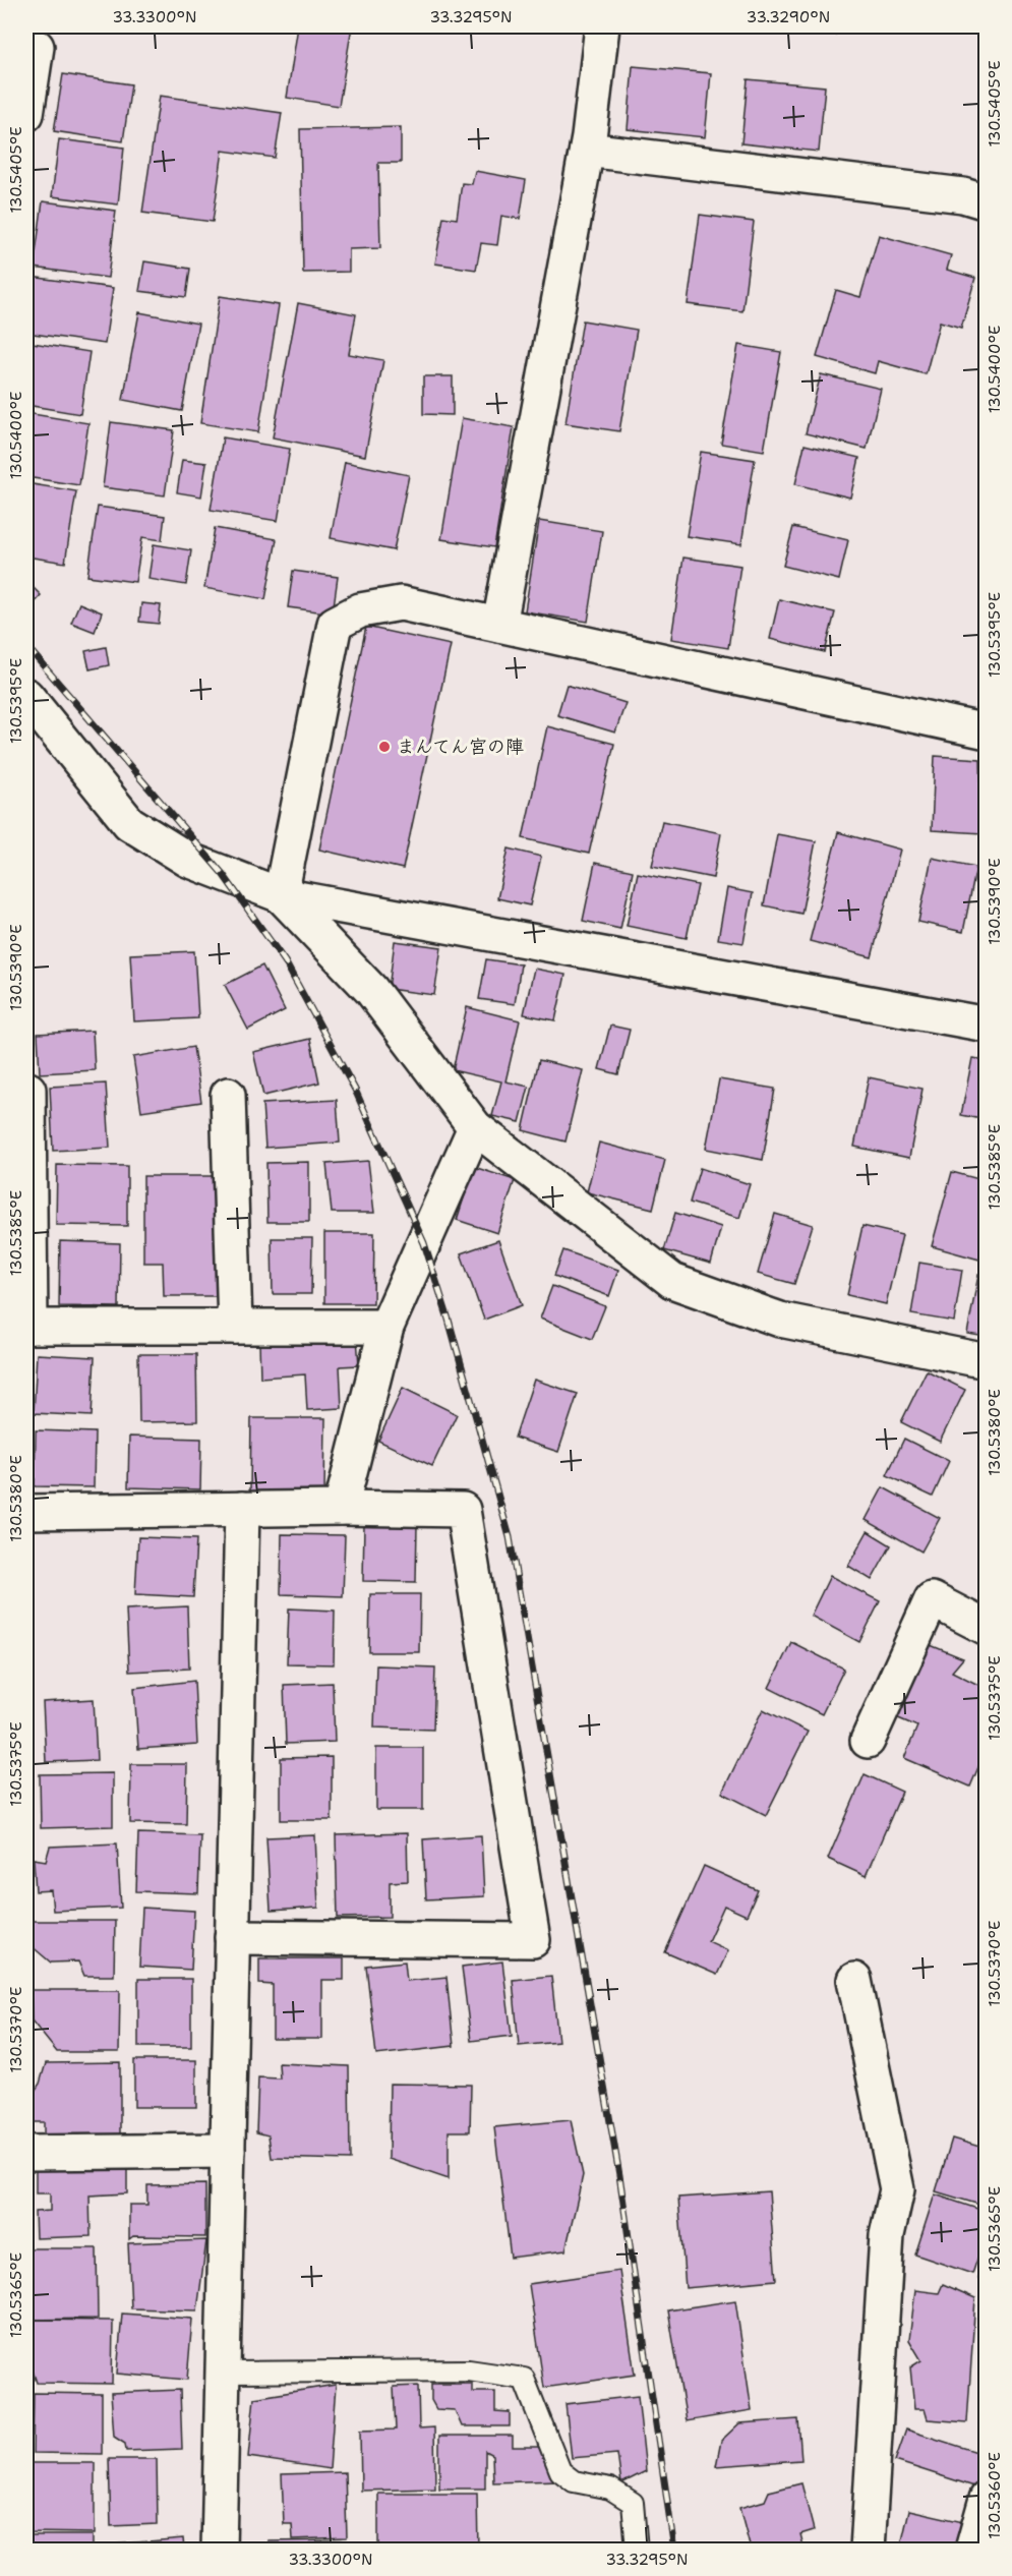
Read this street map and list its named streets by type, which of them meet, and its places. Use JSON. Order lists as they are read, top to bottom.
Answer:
{
  "places": ["まんてん宮の陣"],
  "coordinates": [
    "33.3300°N",
    "33.3295°N",
    "33.3290°N",
    "130.5405°E",
    "130.5400°E",
    "130.5395°E",
    "130.5390°E",
    "130.5385°E",
    "130.5380°E",
    "130.5375°E",
    "130.5370°E",
    "130.5365°E",
    "130.5360°E"
  ]
}
